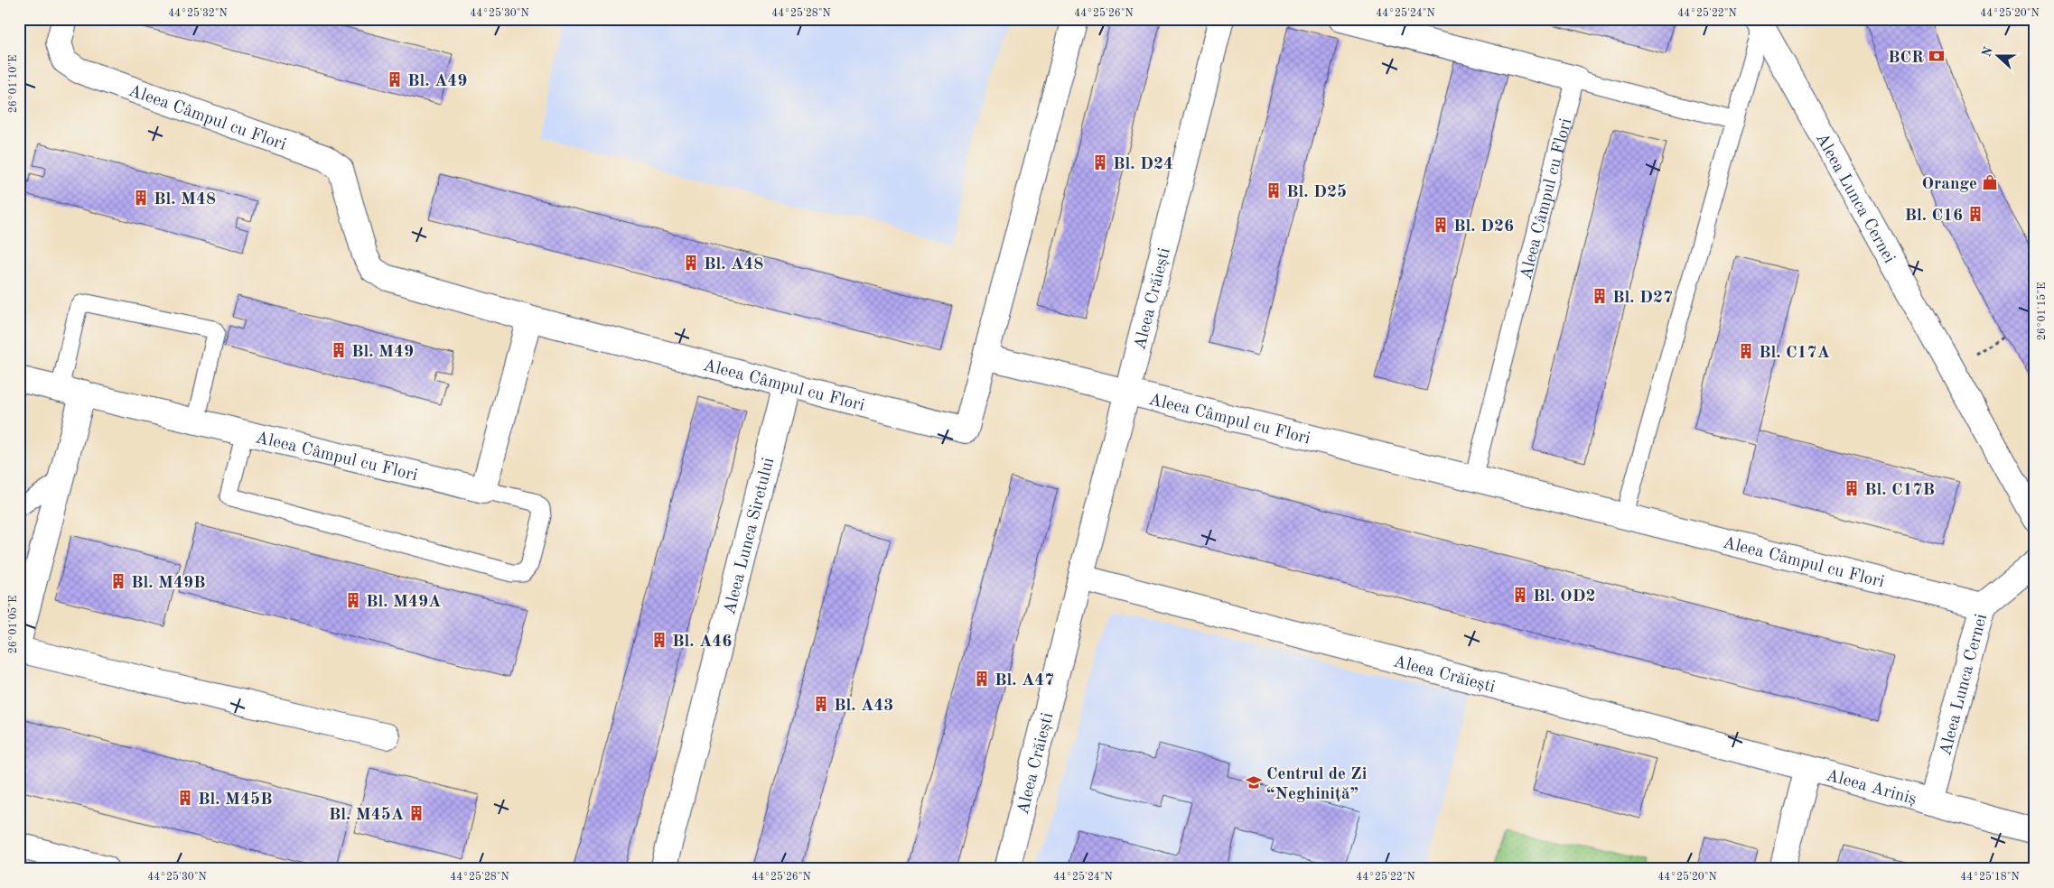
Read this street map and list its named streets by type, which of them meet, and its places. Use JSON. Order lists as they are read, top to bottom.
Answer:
{
  "streets": {
    "street": [
      "Aleea Câmpul cu Flori",
      "Aleea Lunca Cernei",
      "Aleea Crăiești",
      "Aleea Lunca Siretului",
      "Aleea Ariniș"
    ]
  },
  "crossings": [
    ["Aleea Câmpul cu Flori", "Aleea Lunca Cernei"],
    ["Aleea Câmpul cu Flori", "Aleea Crăiești"],
    ["Aleea Câmpul cu Flori", "Aleea Lunca Siretului"],
    ["Aleea Lunca Cernei", "Aleea Ariniș"],
    ["Aleea Crăiești", "Aleea Ariniș"]
  ],
  "places": {
    "bank": ["BCR"],
    "building": [
      "Bl. A49",
      "Bl. D24",
      "Bl. D25",
      "Bl. M48",
      "Bl. C16",
      "Bl. D26",
      "Bl. A48",
      "Bl. D27",
      "Bl. M49",
      "Bl. C17A",
      "Bl. C17B",
      "Bl. M49B",
      "Bl. OD2",
      "Bl. M49A",
      "Bl. A46",
      "Bl. A47",
      "Bl. A43",
      "Bl. M45B",
      "Bl. M45A"
    ],
    "shop": ["Orange"],
    "school or university": ["Centrul de Zi “Neghiniţă”"]
  },
  "north": "left",
  "coordinates": [
    "44°25'32\"N",
    "44°25'30\"N",
    "44°25'28\"N",
    "44°25'26\"N",
    "44°25'24\"N",
    "44°25'22\"N",
    "44°25'20\"N",
    "26°01'10\"E",
    "26°01'15\"E",
    "26°01'05\"E",
    "44°25'18\"N"
  ]
}
